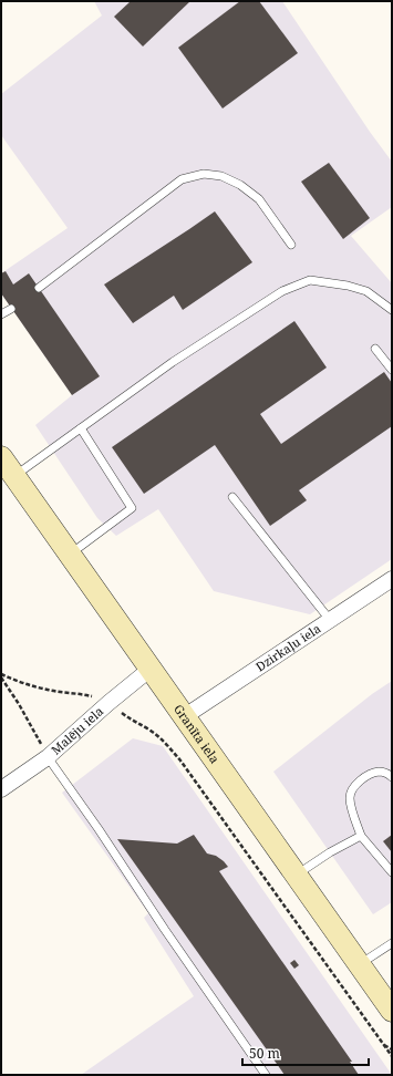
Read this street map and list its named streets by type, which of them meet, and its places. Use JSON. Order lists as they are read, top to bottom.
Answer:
{
  "streets": {
    "main road": ["Granīta iela"],
    "street": ["Dzirkaļu iela", "Malēju iela"]
  },
  "crossings": [
    ["Dzirkaļu iela", "Granīta iela"],
    ["Malēju iela", "Granīta iela"]
  ],
  "scale_bar": "50 m"
}
